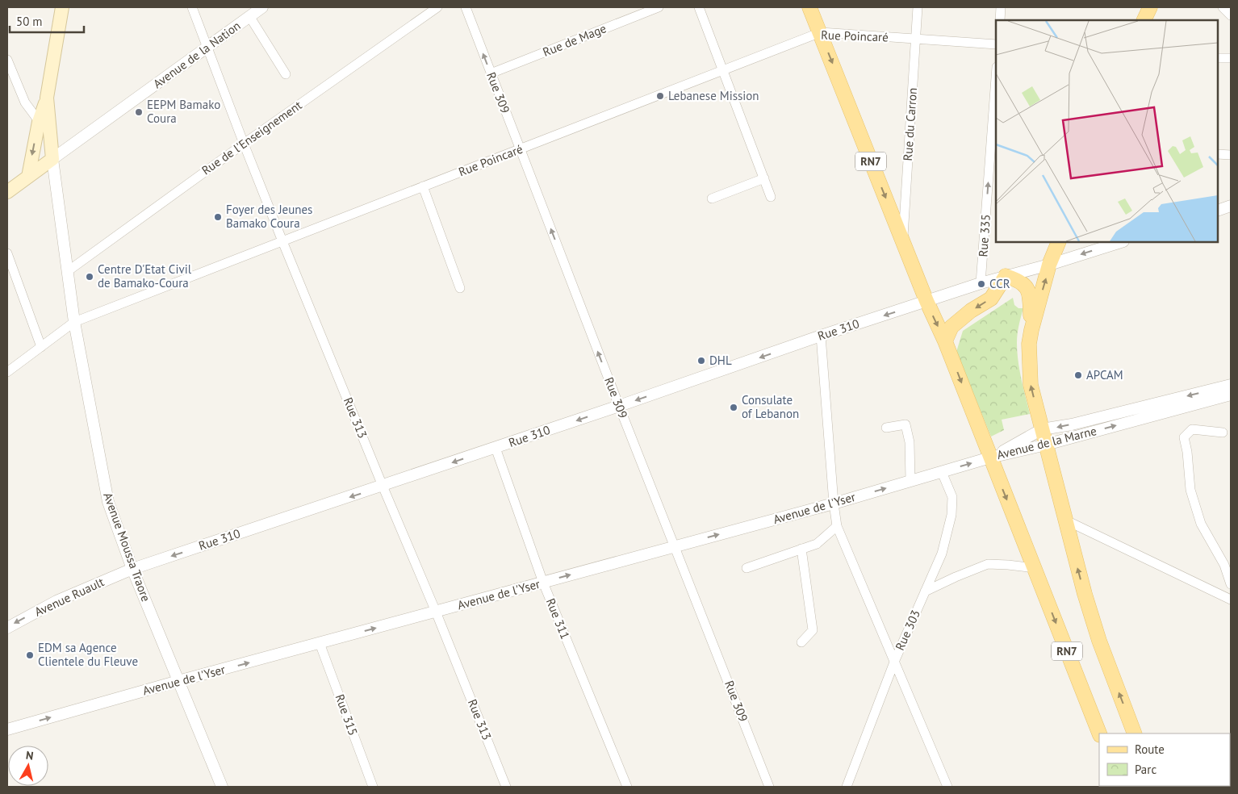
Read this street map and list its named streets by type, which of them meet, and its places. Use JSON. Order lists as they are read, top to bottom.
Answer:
{
  "streets": {
    "main road": ["RN7"],
    "street": [
      "Rue Poincaré",
      "Rue de Mage",
      "Avenue de la Nation",
      "Rue 309",
      "Rue du Carron",
      "Rue de l'Enseignement",
      "Rue 335",
      "Rue 310",
      "Rue 313",
      "Avenue de la Marne",
      "Avenue de l'Yser",
      "Avenue Moussa Traore",
      "Avenue Ruault",
      "Rue 311",
      "Rue 303",
      "Rue 315"
    ]
  },
  "crossings": [
    ["Rue Poincaré", "Rue 309"],
    ["Rue Poincaré", "Rue du Carron"],
    ["Rue Poincaré", "RN7"],
    ["Rue Poincaré", "Rue 313"],
    ["Rue Poincaré", "Avenue Moussa Traore"],
    ["Rue de Mage", "Rue 309"],
    ["Avenue de la Nation", "Rue 313"],
    ["Avenue de la Nation", "Avenue Moussa Traore"],
    ["Rue 309", "Rue 310"],
    ["Rue 309", "Avenue de l'Yser"],
    ["Rue du Carron", "RN7"],
    ["Rue de l'Enseignement", "Rue 313"],
    ["Rue de l'Enseignement", "Avenue Moussa Traore"],
    ["RN7", "Rue 310"],
    ["RN7", "Avenue de la Marne"],
    ["RN7", "Avenue de l'Yser"],
    ["Rue 335", "Rue 310"],
    ["Rue 310", "Rue 313"],
    ["Rue 310", "Avenue Moussa Traore"],
    ["Rue 310", "Avenue Ruault"],
    ["Rue 310", "Rue 311"],
    ["Rue 313", "Avenue de l'Yser"],
    ["Avenue de la Marne", "Avenue de l'Yser"],
    ["Avenue de l'Yser", "Avenue Moussa Traore"],
    ["Avenue de l'Yser", "Rue 311"],
    ["Avenue de l'Yser", "Rue 303"],
    ["Avenue de l'Yser", "Rue 315"],
    ["Avenue Moussa Traore", "Avenue Ruault"]
  ],
  "one_way": [
    "Rue 309",
    "Rue 335",
    "Rue 310",
    "Avenue de l'Yser",
    "Avenue Ruault"
  ],
  "places": [
    "Lebanese Mission",
    "EEPM Bamako Coura",
    "Foyer des Jeunes Bamako Coura",
    "Centre D'Etat Civil de Bamako-Coura",
    "CCR",
    "DHL",
    "APCAM",
    "Consulate of Lebanon",
    "EDM sa Agence Clientele du Fleuve"
  ],
  "legend": ["Route", "Parc"],
  "scale_bar": "50 m",
  "north": "top"
}
